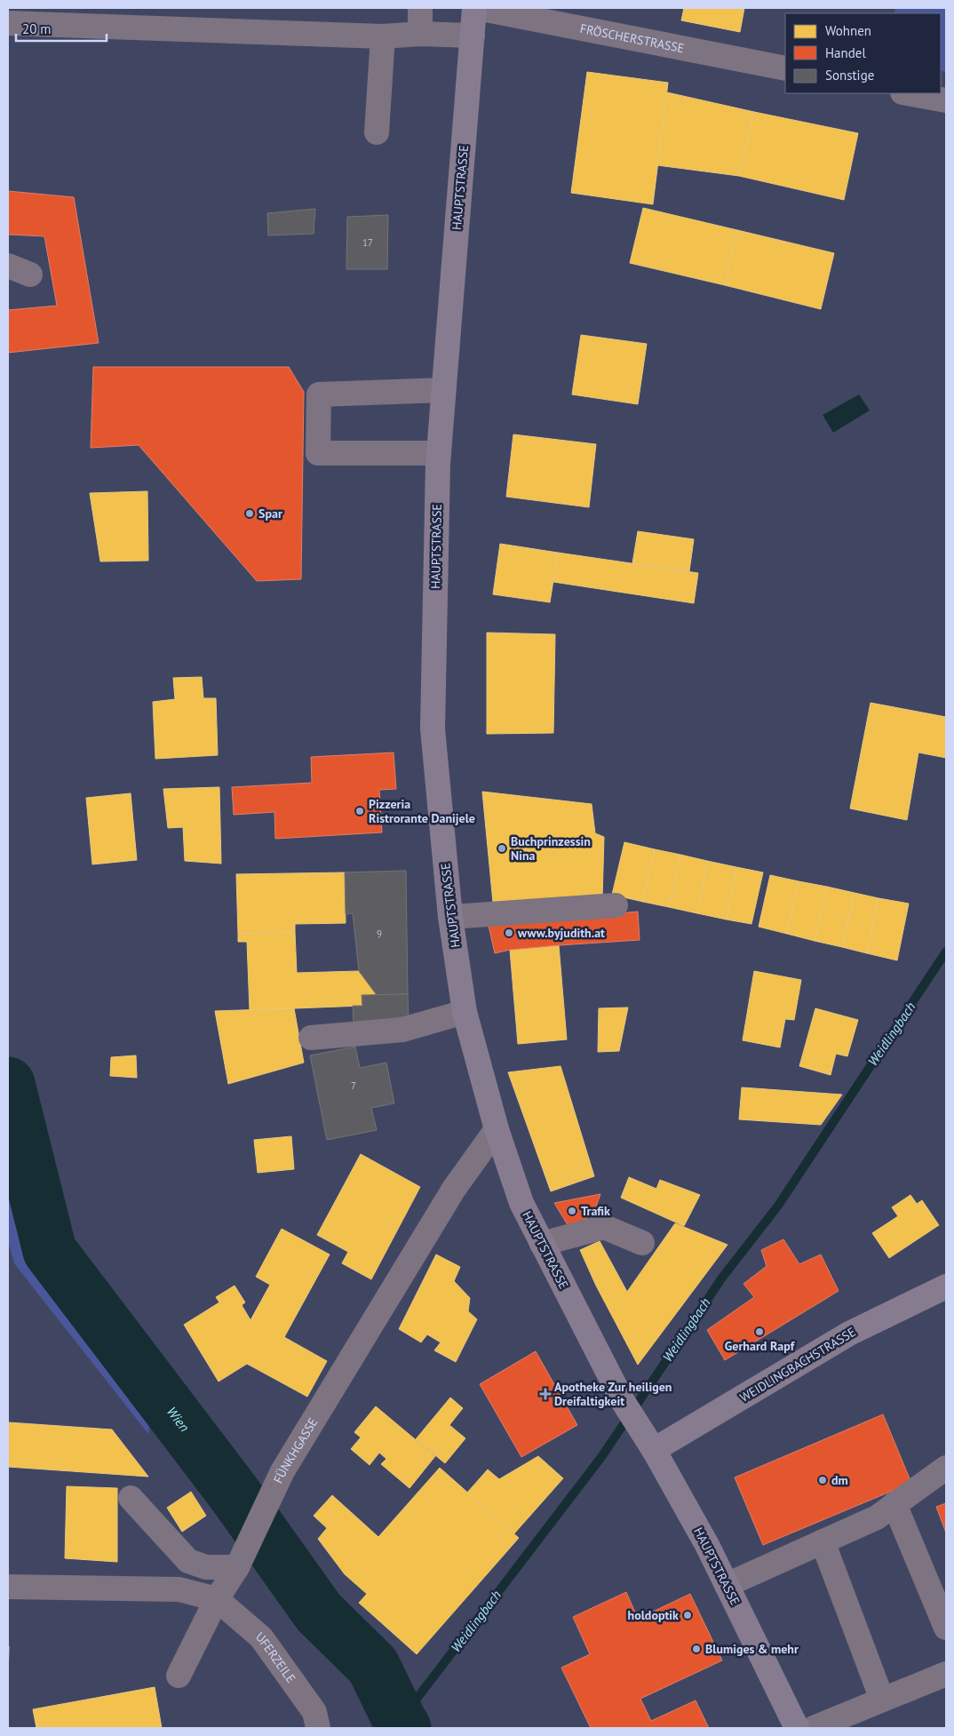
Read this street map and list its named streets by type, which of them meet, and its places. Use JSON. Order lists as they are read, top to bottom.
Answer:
{
  "streets": {
    "main road": ["HAUPTSTRASSE", "WEIDLINGBACHSTRASSE"],
    "street": ["FRÖSCHERSTRASSE", "FÜNKHGASSE", "UFERZEILE"]
  },
  "crossings": [
    ["FRÖSCHERSTRASSE", "HAUPTSTRASSE"],
    ["HAUPTSTRASSE", "WEIDLINGBACHSTRASSE"],
    ["HAUPTSTRASSE", "FÜNKHGASSE"],
    ["FÜNKHGASSE", "UFERZEILE"]
  ],
  "water": ["Weidlingbach", "Wien"],
  "places": {
    "other": [
      "Spar",
      "Pizzeria Ristrorante Danijele",
      "Buchprinzessin Nina",
      "www.byjudith.at",
      "Trafik",
      "Gerhard Rapf",
      "dm",
      "holdoptik",
      "Blumiges & mehr"
    ],
    "health": ["Apotheke Zur heiligen Dreifaltigkeit"]
  },
  "house_numbers": ["17", "9", "7"],
  "legend": ["Wohnen", "Handel", "Sonstige"],
  "scale_bar": "20 m"
}
